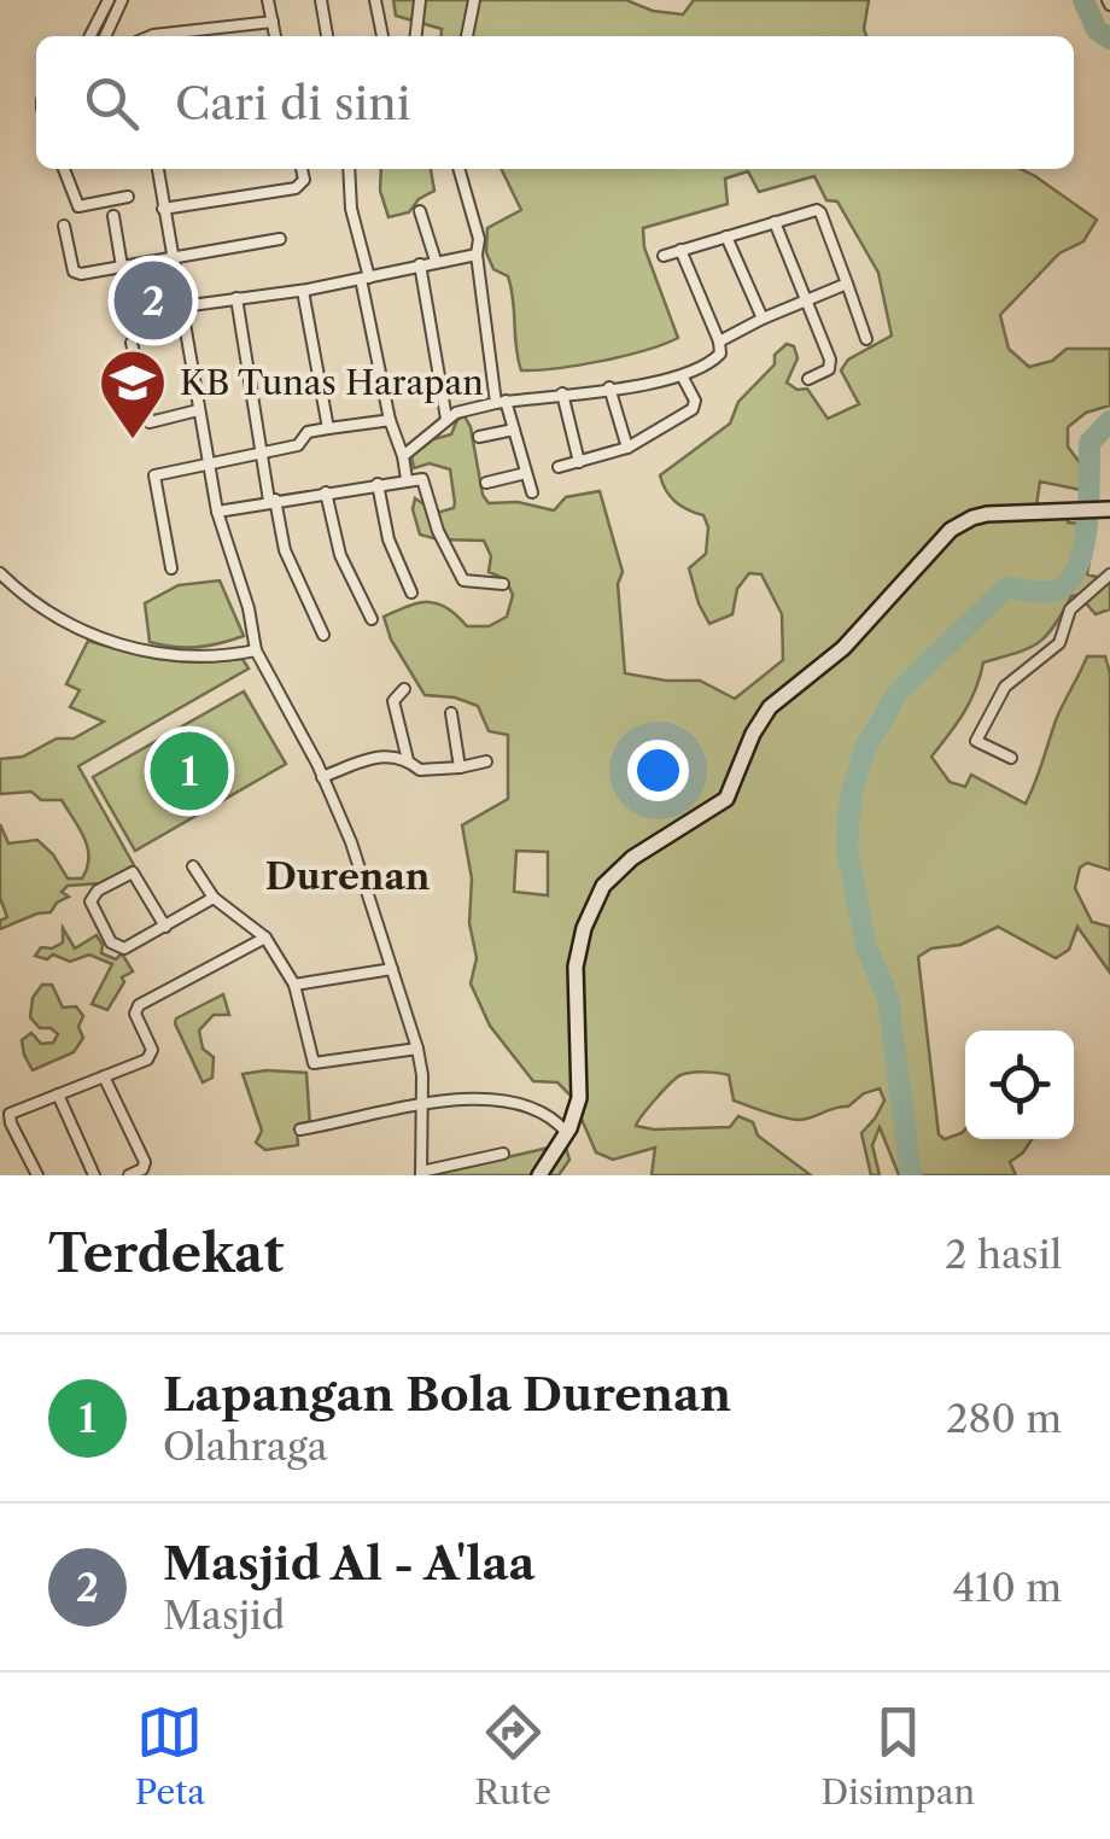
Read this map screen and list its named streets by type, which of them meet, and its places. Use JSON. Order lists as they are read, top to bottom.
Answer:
{
  "districts": ["Durenan"],
  "places": {
    "school or university": ["KB Tunas Harapan"]
  },
  "page": {
    "search": "Cari di sini",
    "pins": ["2", "1"],
    "heading": ["Terdekat", "2 hasil"],
    "list": [
      {
        "mark": "1",
        "name": "Lapangan Bola Durenan",
        "note": "Olahraga",
        "value": "280 m"
      },
      {
        "mark": "2",
        "name": "Masjid Al - A'laa",
        "note": "Masjid",
        "value": "410 m"
      }
    ],
    "nav": ["Peta", "Rute", "Disimpan"]
  }
}
